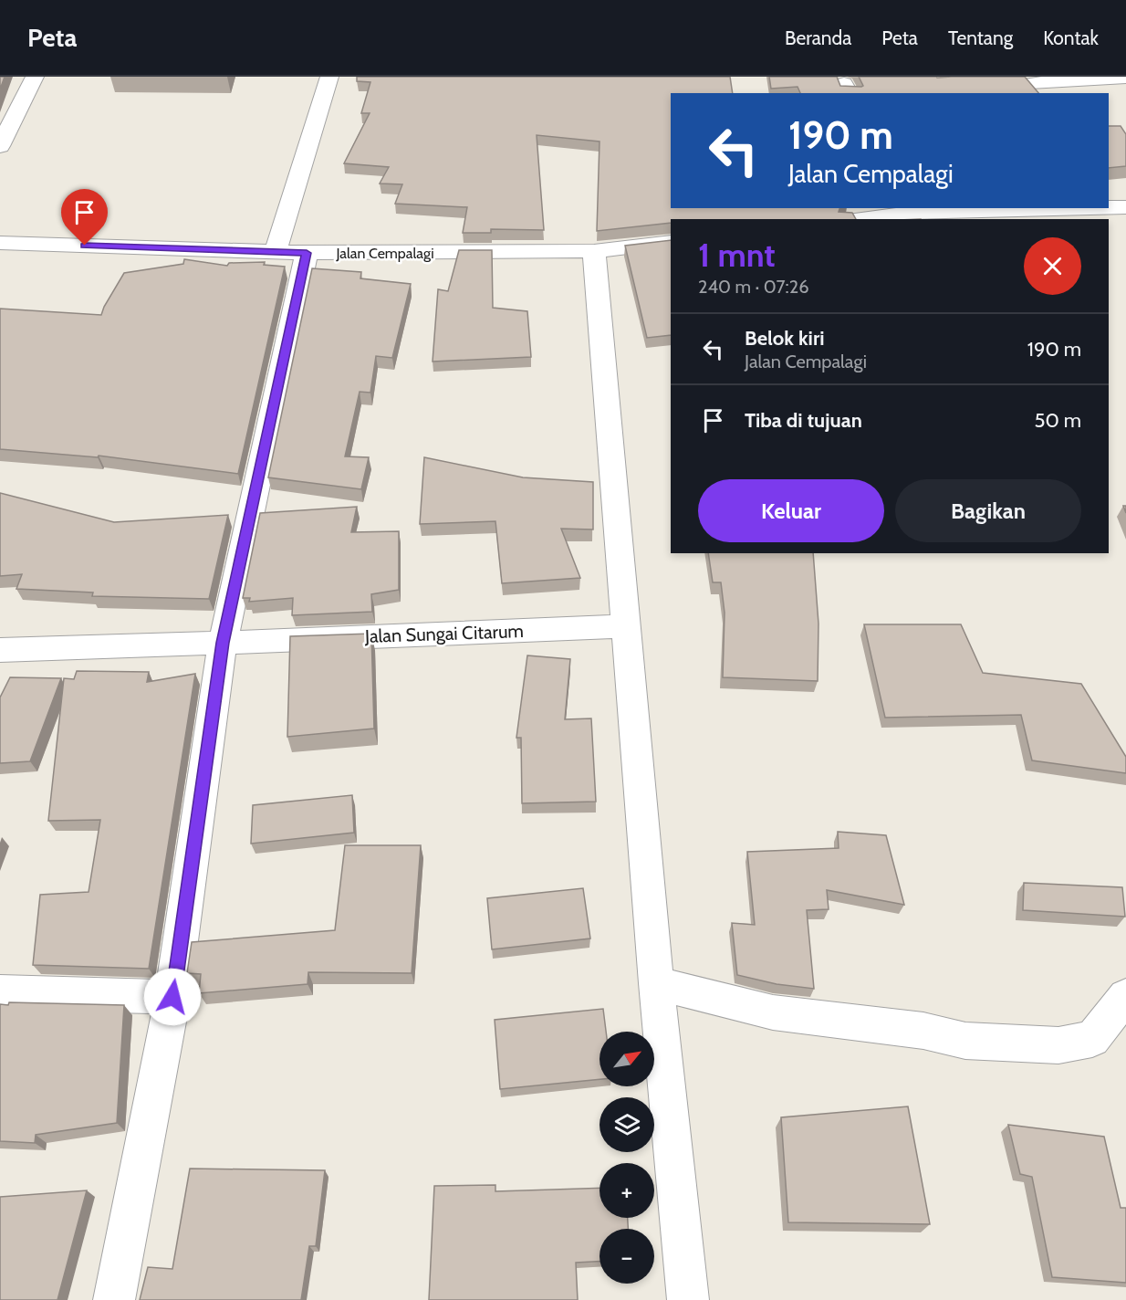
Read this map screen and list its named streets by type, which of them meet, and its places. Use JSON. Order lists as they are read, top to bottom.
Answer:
{
  "streets": {
    "street": ["Jalan Cempalagi", "Jalan Sungai Citarum"]
  },
  "north": "top right",
  "page": {
    "header": "Peta",
    "nav": [
      "Beranda",
      "Peta",
      "Tentang",
      "Kontak"
    ],
    "turn": ["190 m", "Jalan Cempalagi"],
    "heading": ["1 mnt", "240 m · 07:26"],
    "list": [
      {
        "name": "Belok kiri",
        "note": "Jalan Cempalagi",
        "value": "190 m"
      },
      {
        "name": "Tiba di tujuan",
        "value": "50 m"
      }
    ],
    "buttons": ["Keluar", "Bagikan"],
    "map_buttons": ["+", "−"]
  }
}
